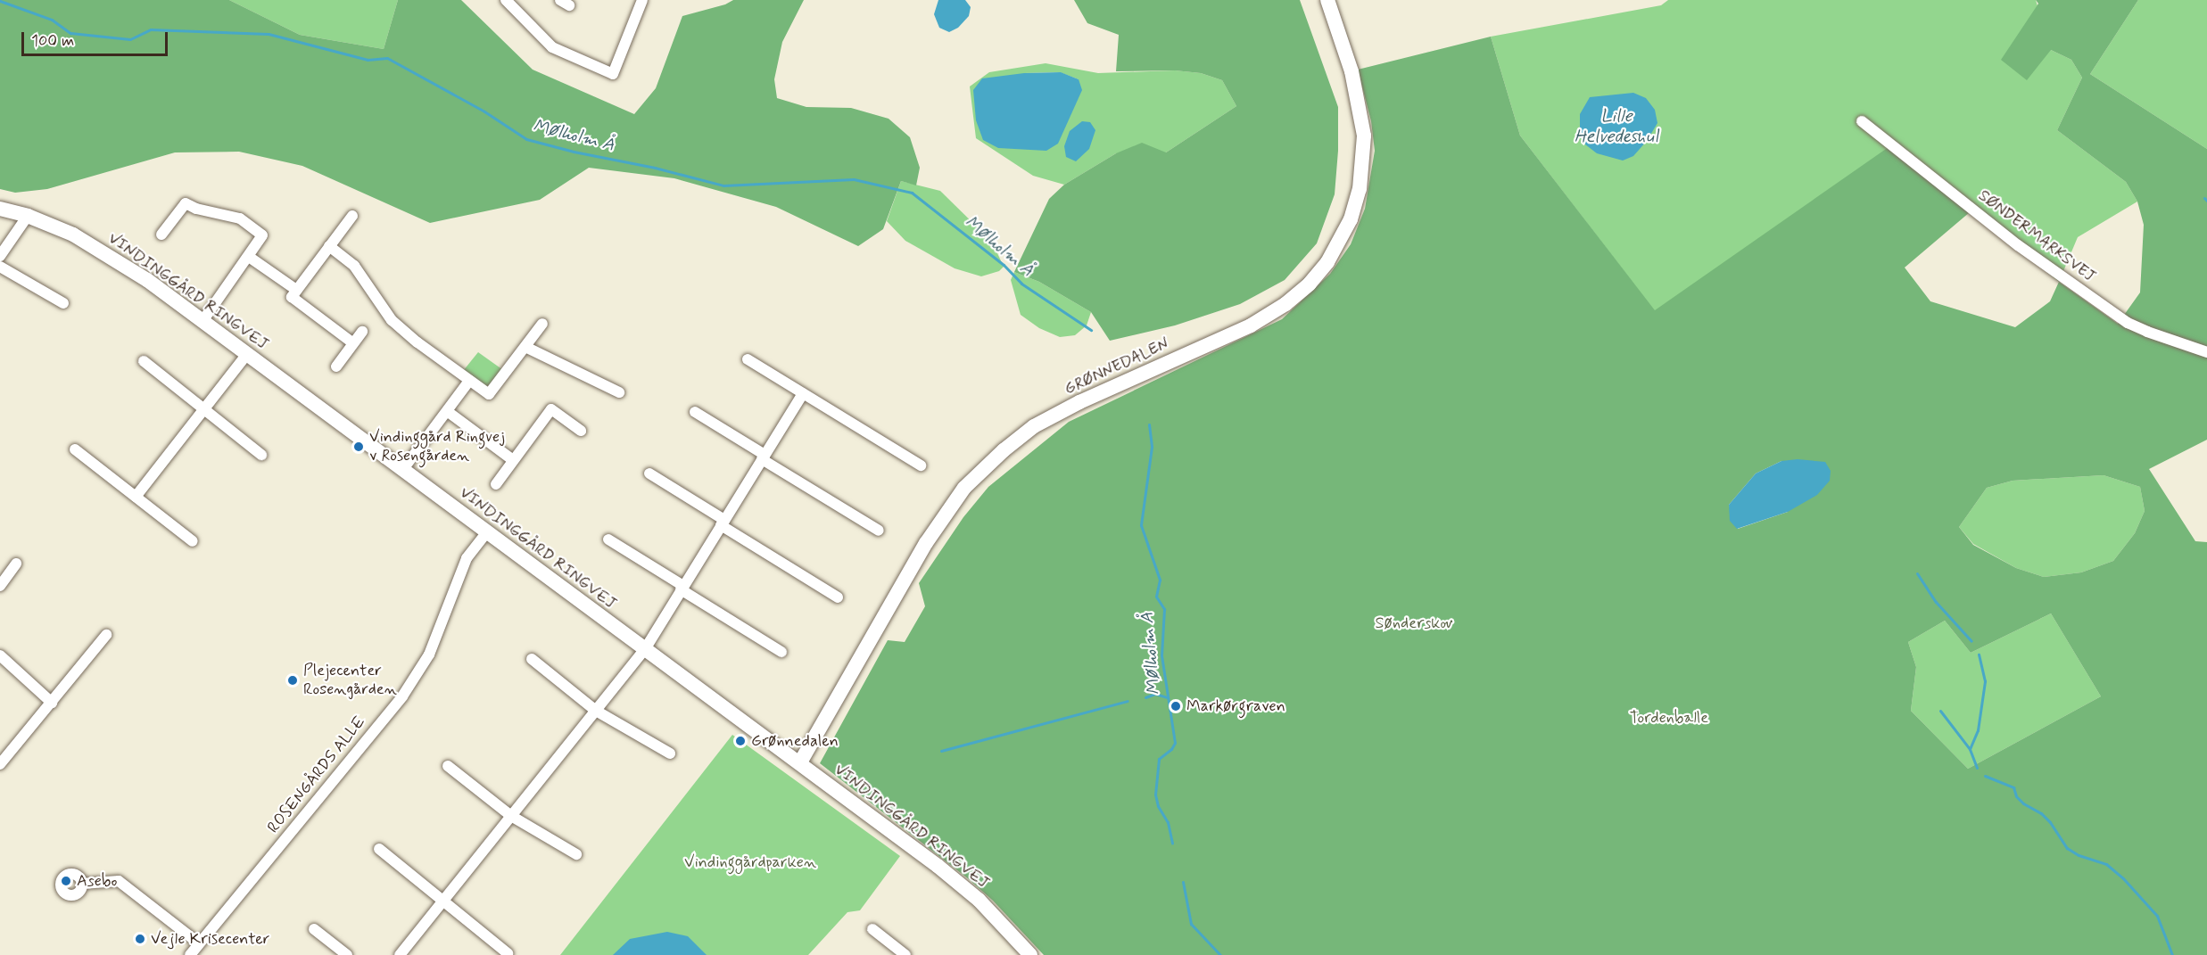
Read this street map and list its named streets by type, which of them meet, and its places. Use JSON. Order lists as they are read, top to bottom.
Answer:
{
  "streets": {
    "street": [
      "SØNDERMARKSVEJ",
      "VINDINGGÅRD RINGVEJ",
      "GRØNNEDALEN",
      "ROSENGÅRDS ALLE"
    ]
  },
  "crossings": [
    ["VINDINGGÅRD RINGVEJ", "GRØNNEDALEN"],
    ["VINDINGGÅRD RINGVEJ", "ROSENGÅRDS ALLE"]
  ],
  "water": ["Lille Helvedeshul", "Mølholm Å"],
  "parks": ["Sønderskov", "Tordenballe", "Vindinggårdparken"],
  "places": [
    "Vindinggård Ringvej v Rosengården",
    "Plejecenter Rosengården",
    "Markørgraven",
    "Grønnedalen",
    "Asebo",
    "Vejle Krisecenter"
  ],
  "scale_bar": "100 m"
}
